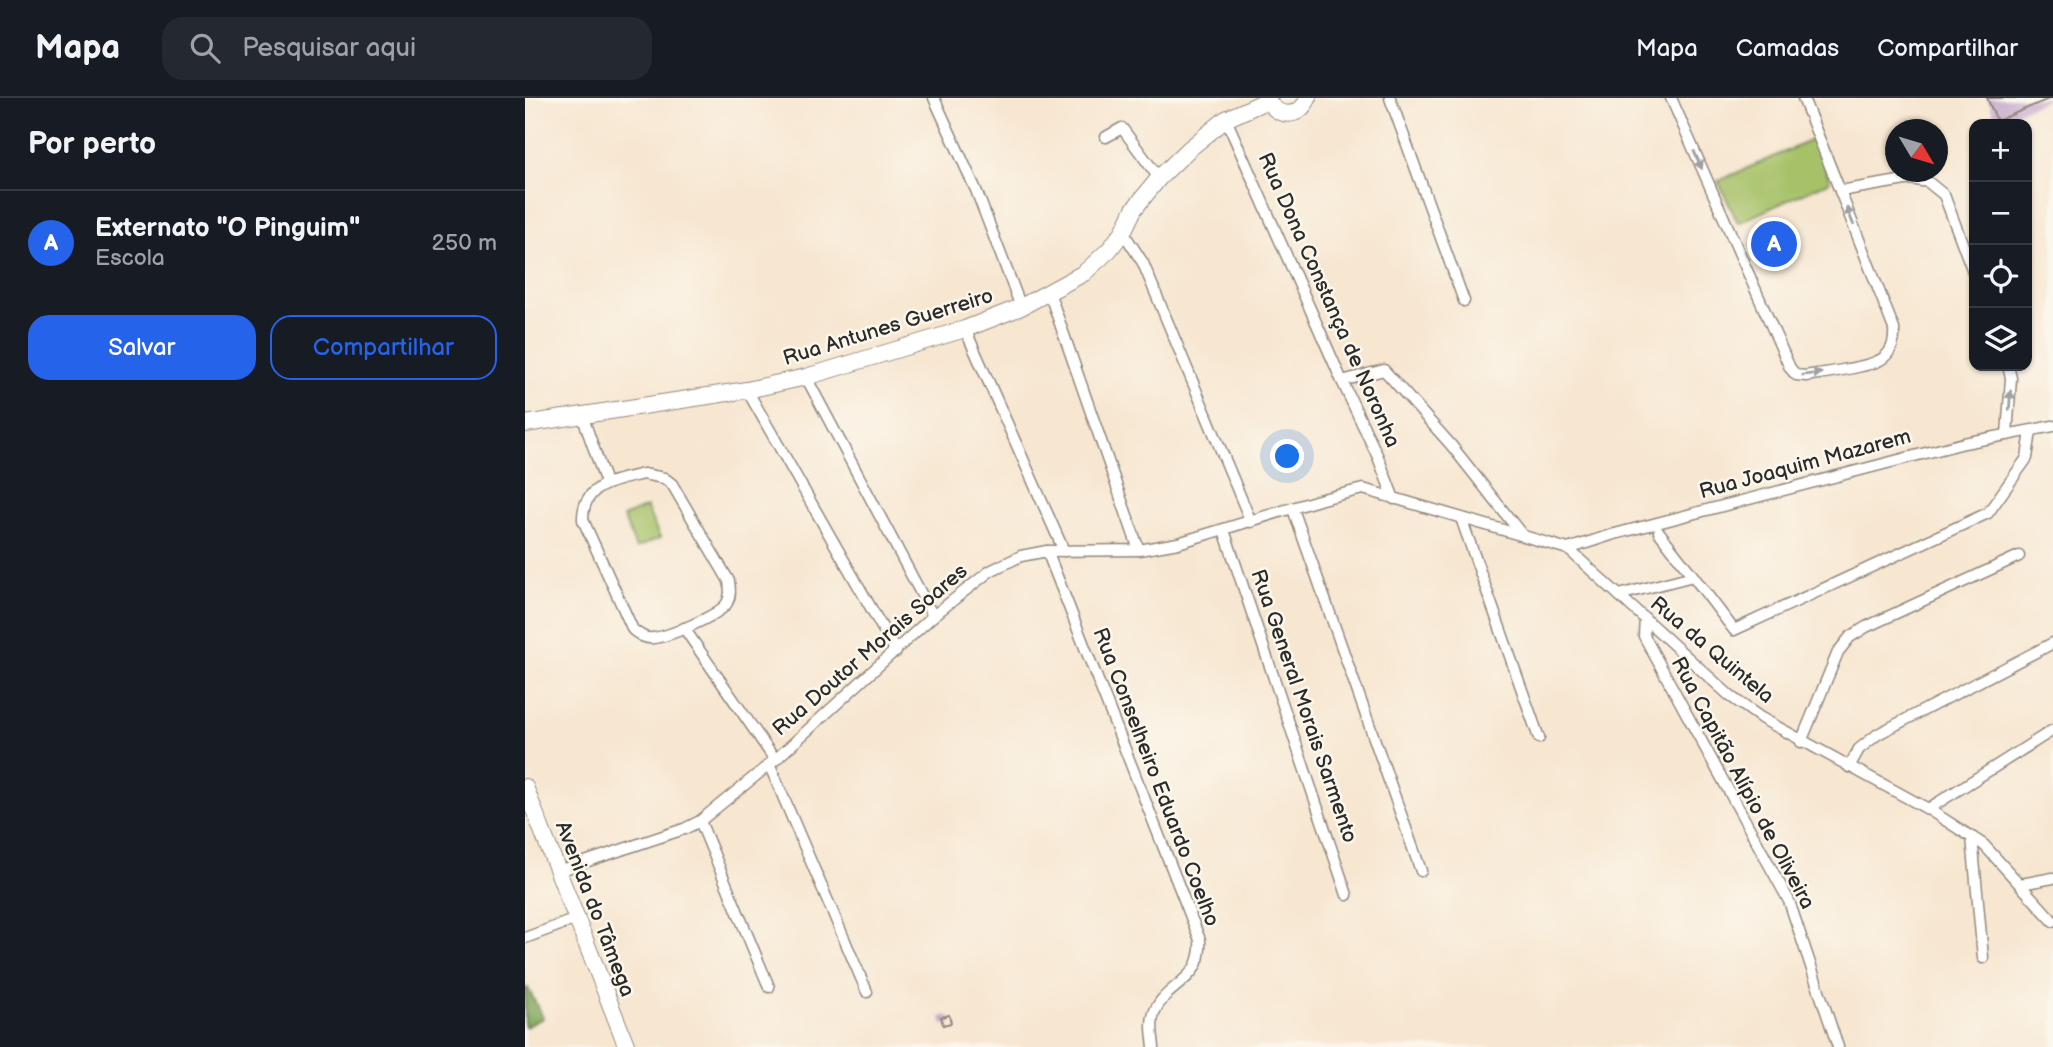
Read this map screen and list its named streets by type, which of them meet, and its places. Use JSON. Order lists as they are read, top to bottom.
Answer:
{
  "streets": {
    "main road": ["Rua Antunes Guerreiro", "Avenida do Tâmega"],
    "street": [
      "Rua Dona Constança de Noronha",
      "Rua Joaquim Mazarem",
      "Rua Doutor Morais Soares",
      "Rua da Quintela",
      "Rua General Morais Sarmento",
      "Rua Conselheiro Eduardo Coelho",
      "Rua Capitão Alípio de Oliveira"
    ]
  },
  "crossings": [
    ["Rua Dona Constança de Noronha", "Rua Antunes Guerreiro"],
    ["Rua Dona Constança de Noronha", "Rua Doutor Morais Soares"],
    ["Rua Dona Constança de Noronha", "Rua da Quintela"],
    ["Rua Joaquim Mazarem", "Rua da Quintela"],
    ["Rua Doutor Morais Soares", "Rua da Quintela"],
    ["Rua Doutor Morais Soares", "Rua General Morais Sarmento"],
    ["Rua Doutor Morais Soares", "Rua Conselheiro Eduardo Coelho"],
    ["Rua Doutor Morais Soares", "Avenida do Tâmega"],
    ["Rua da Quintela", "Rua Capitão Alípio de Oliveira"]
  ],
  "north": "bottom right",
  "page": {
    "header": "Mapa",
    "search": "Pesquisar aqui",
    "nav": ["Mapa", "Camadas", "Compartilhar"],
    "heading": "Por perto",
    "map_buttons": ["+", "−"],
    "list": [
      {
        "mark": "A",
        "name": "Externato \"O Pinguim\"",
        "note": "Escola",
        "value": "250 m"
      }
    ],
    "pins": "A",
    "buttons": ["Salvar", "Compartilhar"]
  }
}
